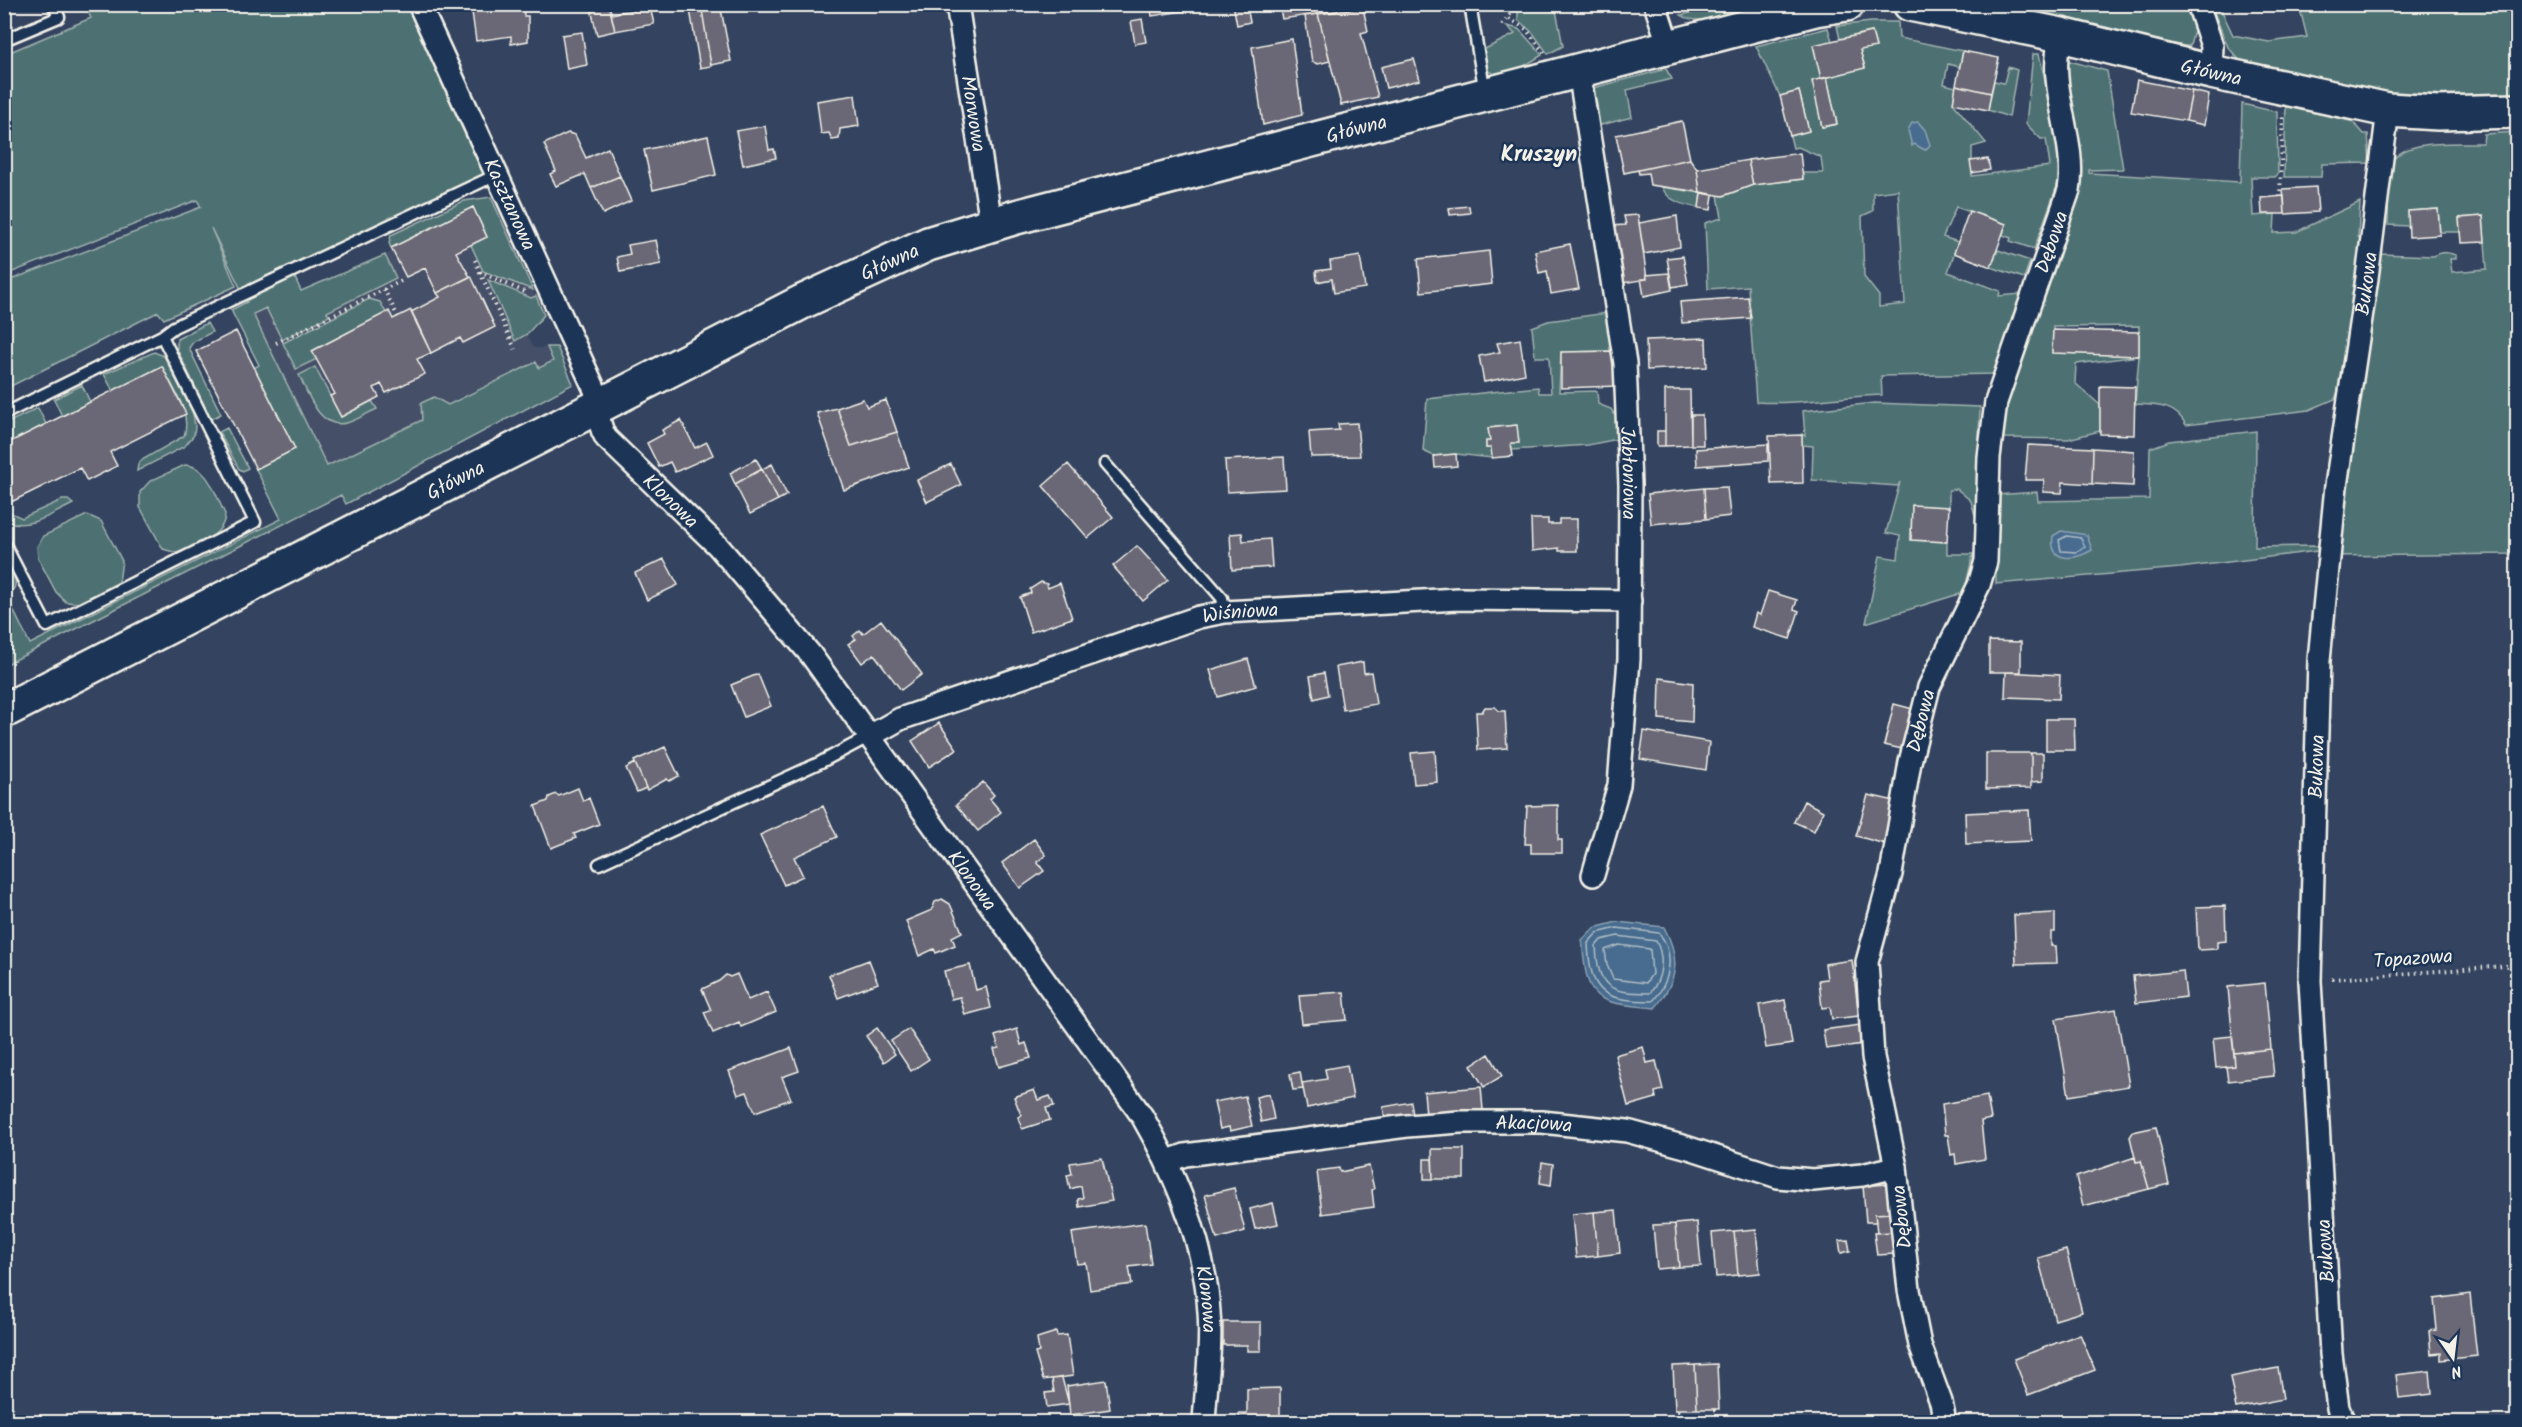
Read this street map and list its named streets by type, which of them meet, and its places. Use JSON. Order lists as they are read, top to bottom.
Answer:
{
  "streets": {
    "main road": ["Główna"],
    "street": [
      "Morwowa",
      "Kasztanowa",
      "Dębowa",
      "Bukowa",
      "Jabłoniowa",
      "Klonowa",
      "Wiśniowa",
      "Akacjowa"
    ],
    "path": ["Topazowa"]
  },
  "crossings": [
    ["Główna", "Morwowa"],
    ["Główna", "Kasztanowa"],
    ["Główna", "Dębowa"],
    ["Główna", "Bukowa"],
    ["Główna", "Jabłoniowa"],
    ["Główna", "Klonowa"],
    ["Kasztanowa", "Klonowa"],
    ["Dębowa", "Akacjowa"],
    ["Bukowa", "Topazowa"],
    ["Jabłoniowa", "Wiśniowa"],
    ["Klonowa", "Wiśniowa"],
    ["Klonowa", "Akacjowa"]
  ],
  "districts": ["Kruszyn"],
  "north": "bottom"
}
